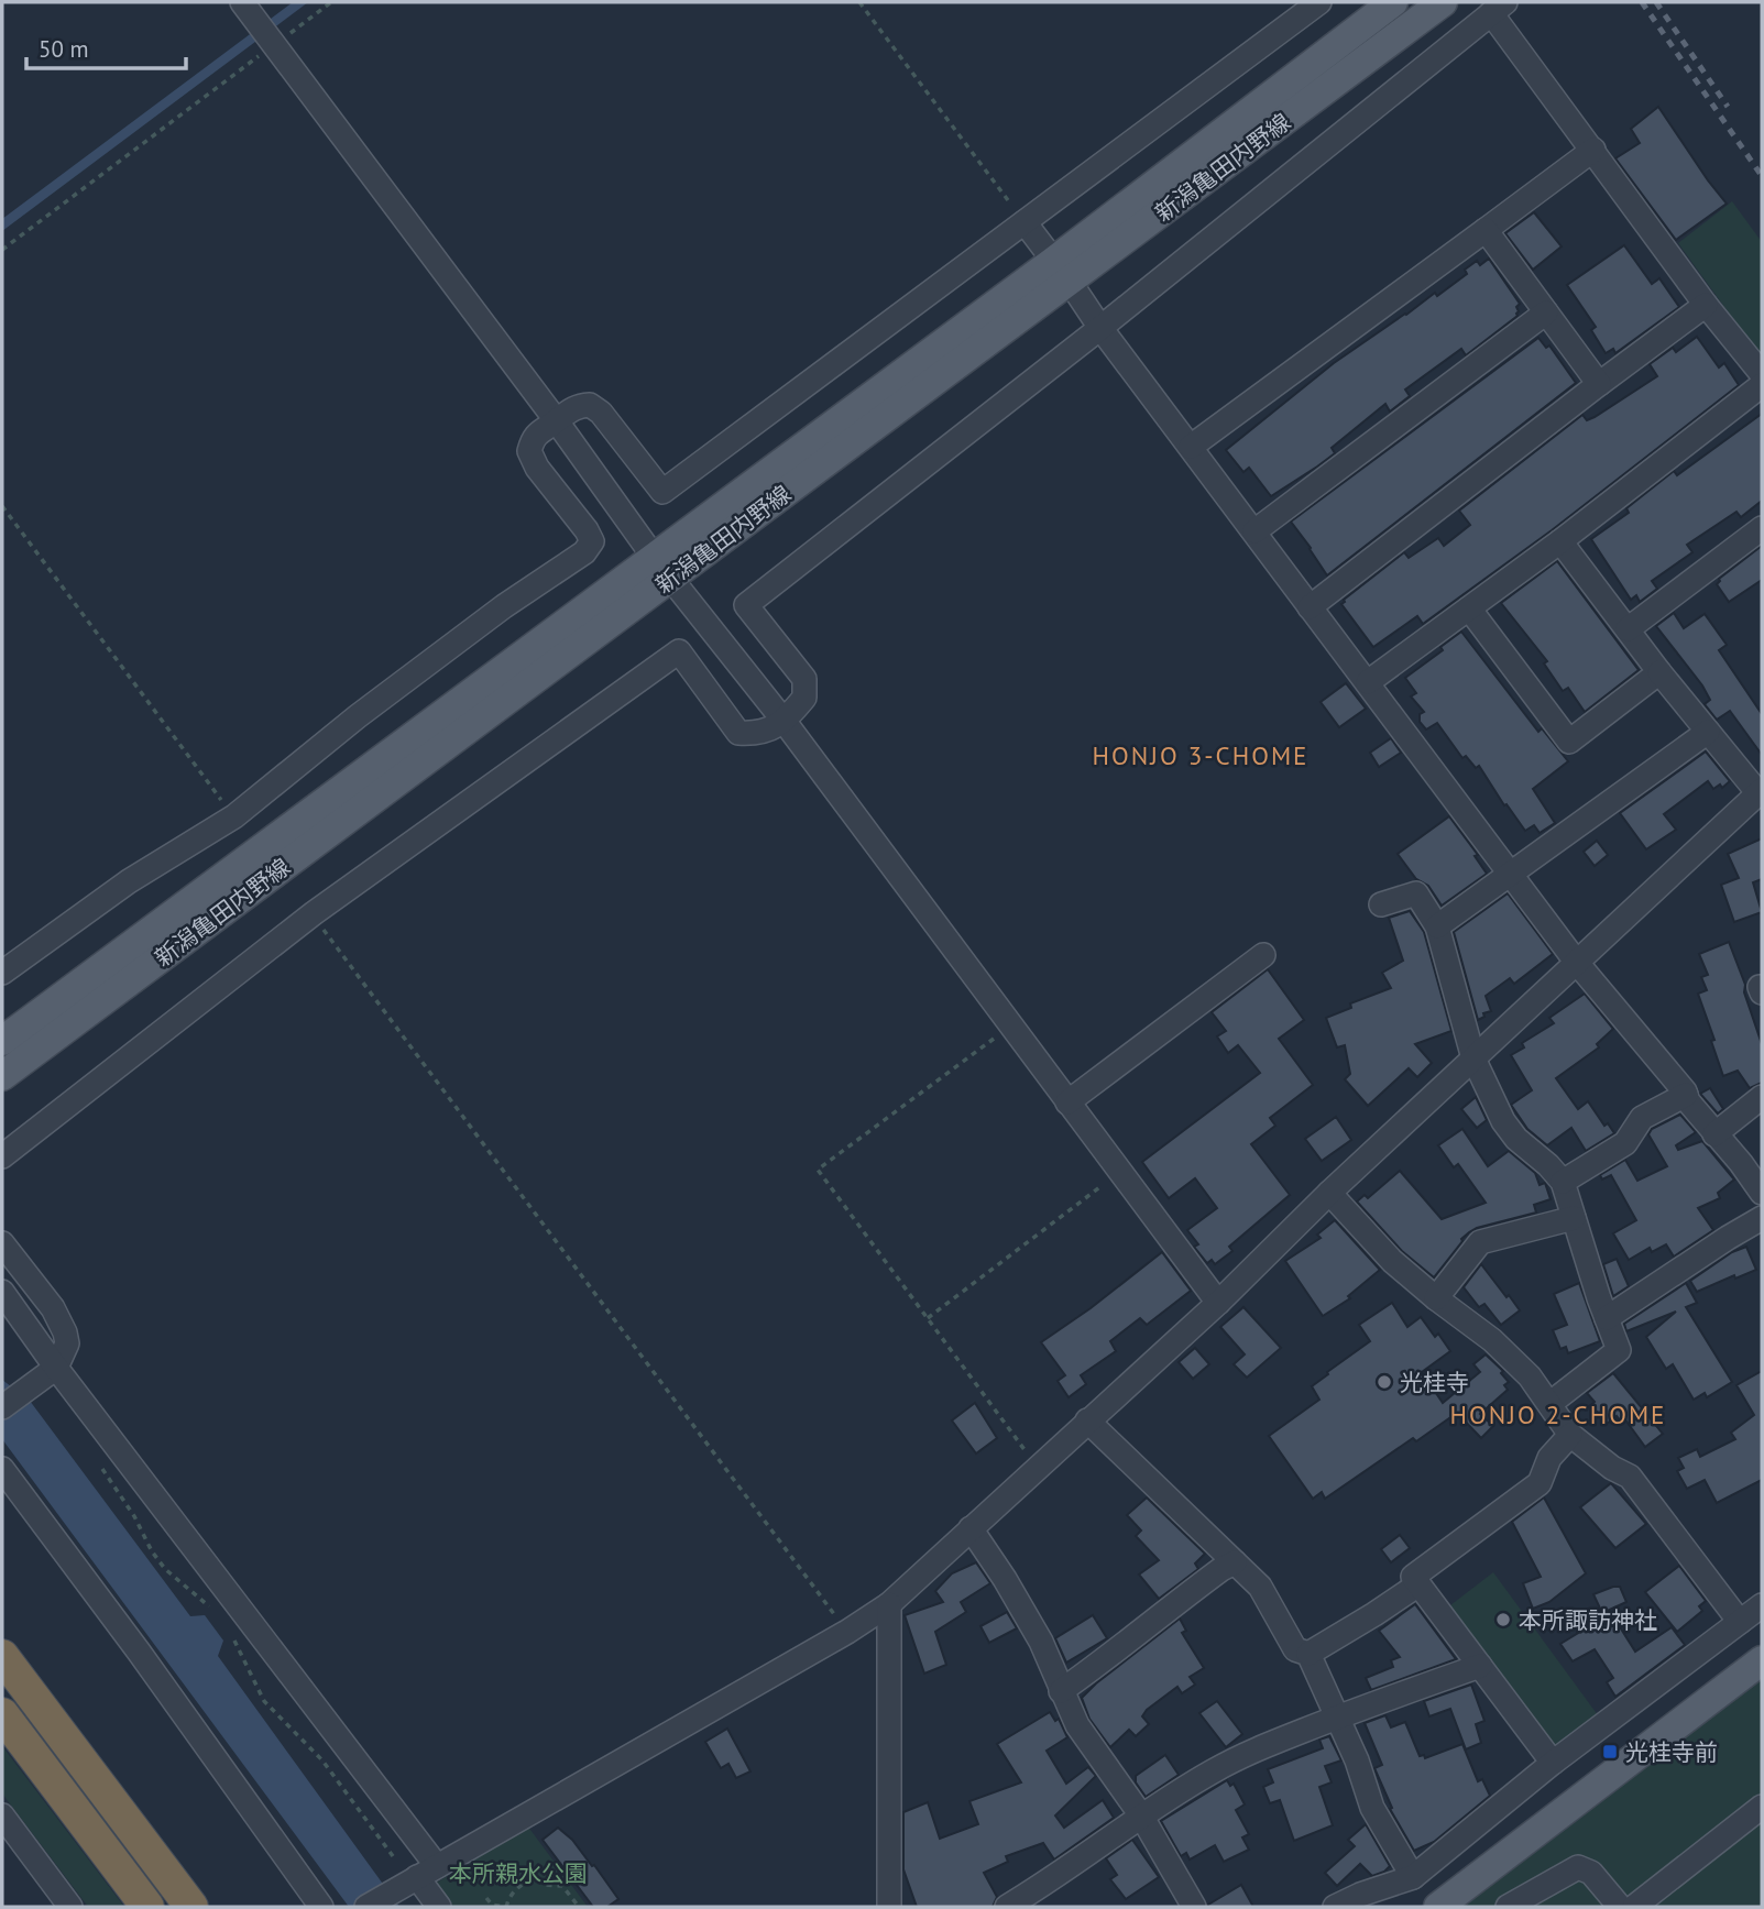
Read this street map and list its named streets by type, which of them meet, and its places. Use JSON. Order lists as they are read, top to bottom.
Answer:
{
  "streets": {
    "main road": ["新潟亀田内野線"]
  },
  "districts": ["HONJO 3-CHOME", "HONJO 2-CHOME"],
  "parks": ["本所親水公園"],
  "places": {
    "other": ["光桂寺", "本所諏訪神社"],
    "transit": ["光桂寺前"]
  },
  "scale_bar": "50 m"
}
